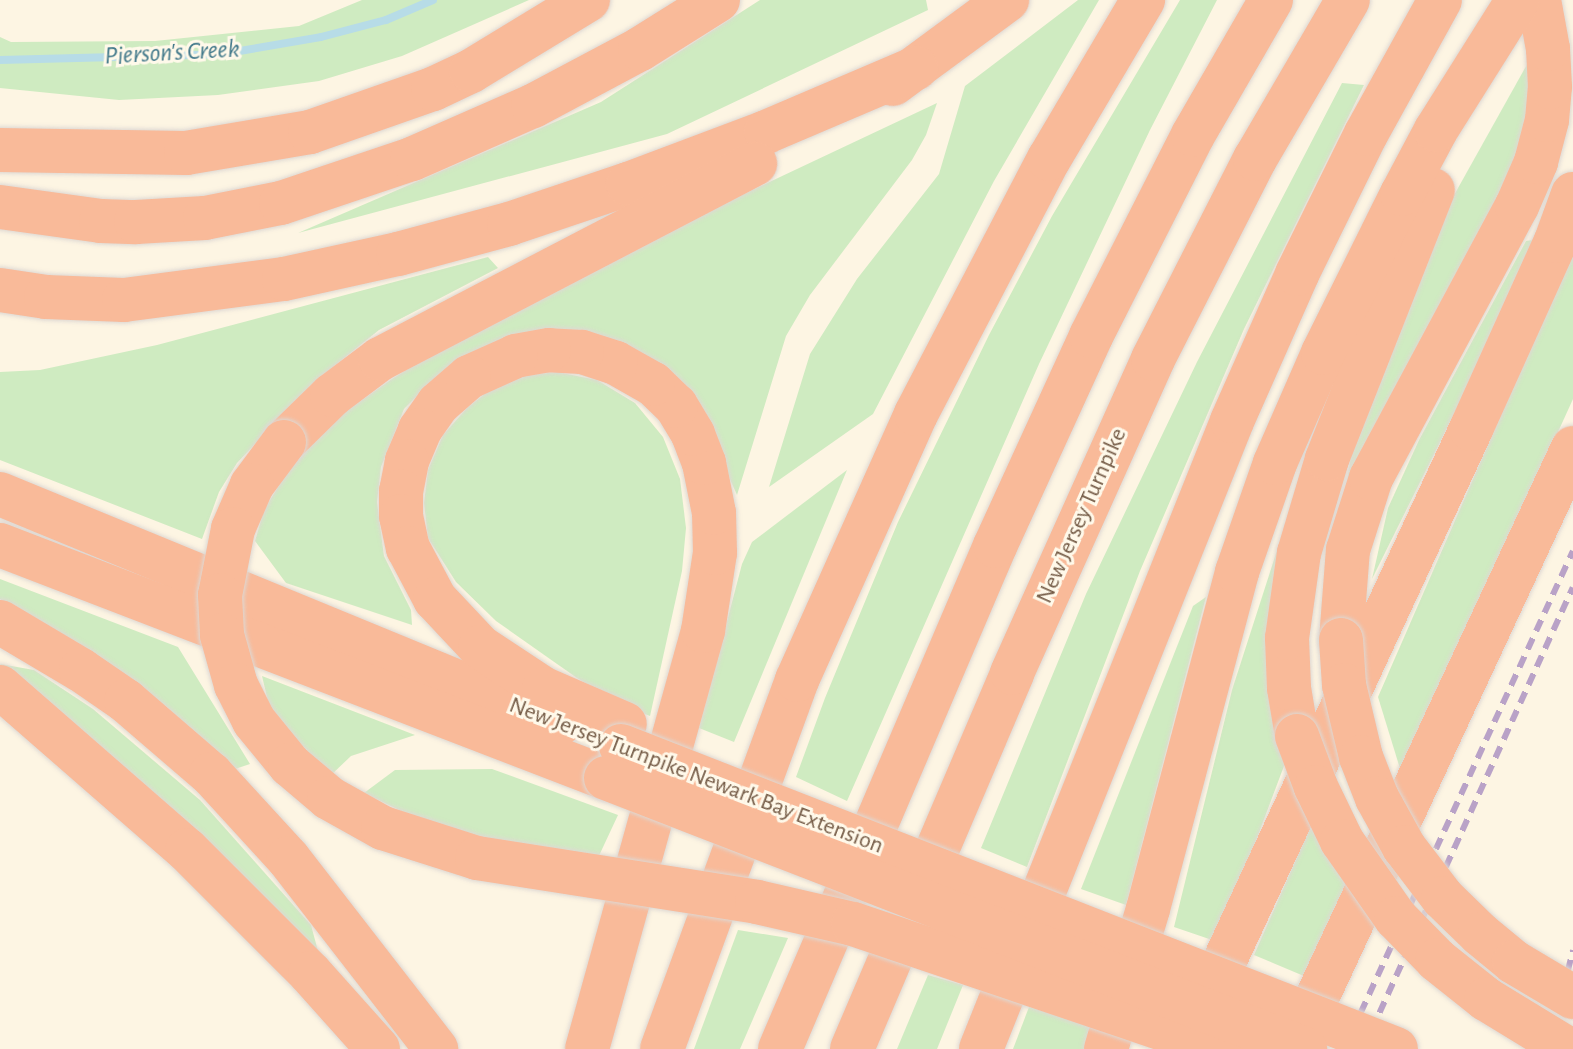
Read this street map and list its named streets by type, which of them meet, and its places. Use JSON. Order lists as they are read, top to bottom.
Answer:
{
  "streets": {
    "highway": ["New Jersey Turnpike", "New Jersey Turnpike Newark Bay Extension"]
  },
  "water": ["Pierson's Creek"]
}
